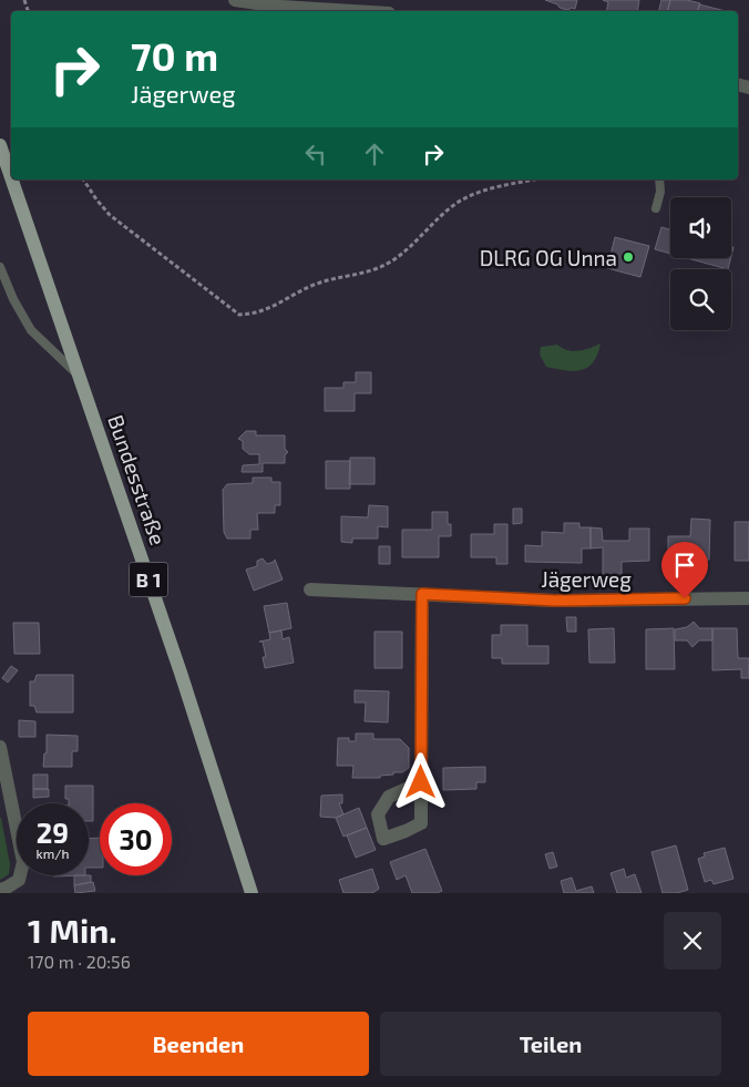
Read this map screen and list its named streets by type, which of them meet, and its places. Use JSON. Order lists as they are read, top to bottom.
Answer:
{
  "streets": {
    "main road": ["Bundesstraße", "B 1"],
    "street": ["Jägerweg"]
  },
  "places": ["DLRG OG Unna"],
  "page": {
    "turn": ["70 m", "Jägerweg"],
    "speed": "29 km/h",
    "limit": "30",
    "heading": ["1 Min.", "170 m · 20:56"],
    "buttons": ["Beenden", "Teilen"]
  }
}
